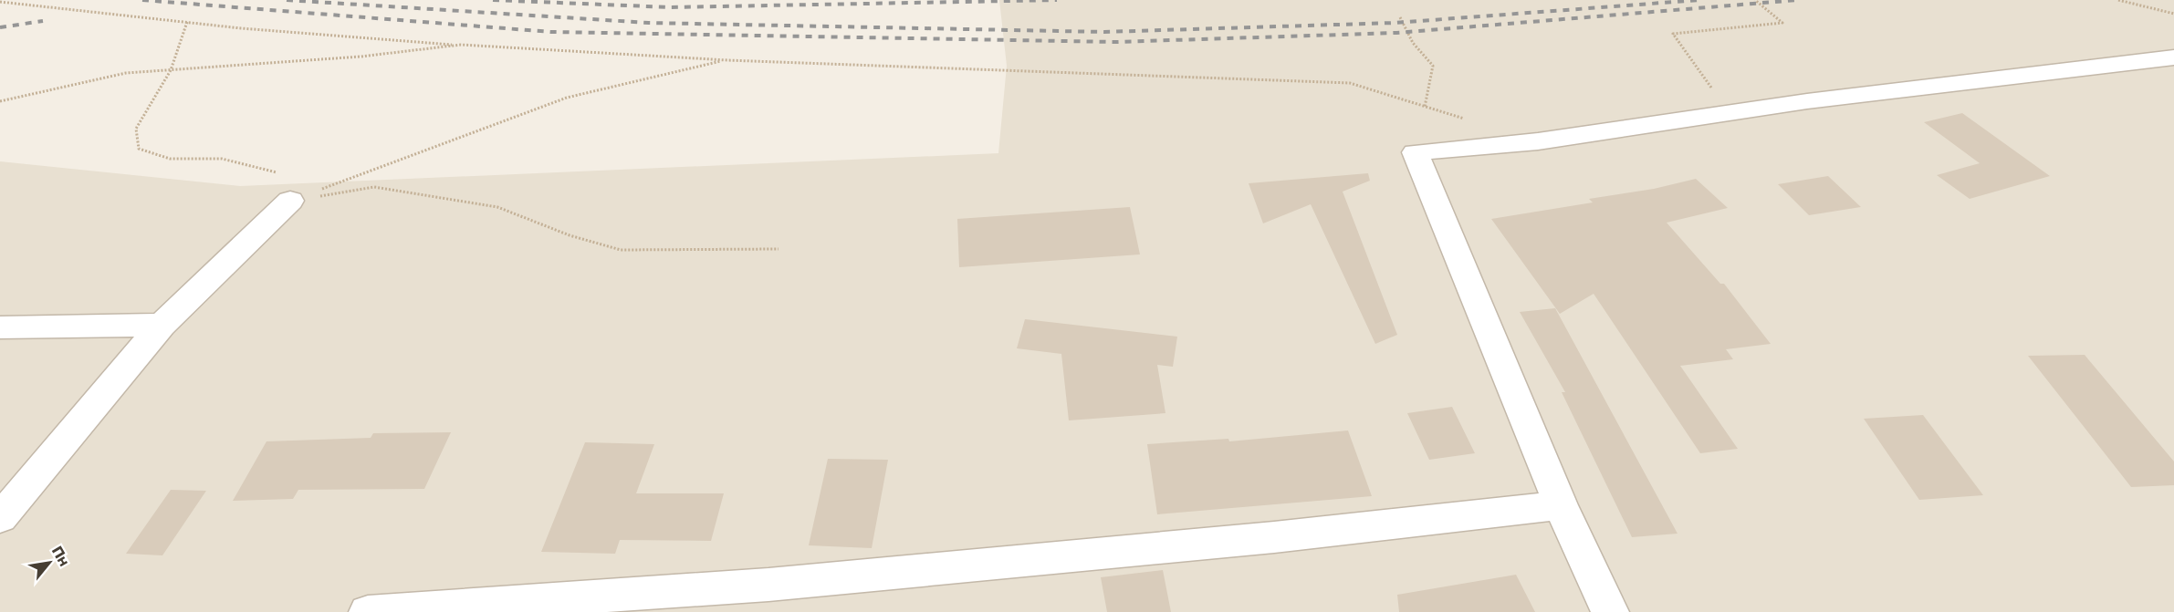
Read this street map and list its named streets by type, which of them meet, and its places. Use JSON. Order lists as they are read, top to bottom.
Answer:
{
  "north": "top right"
}
